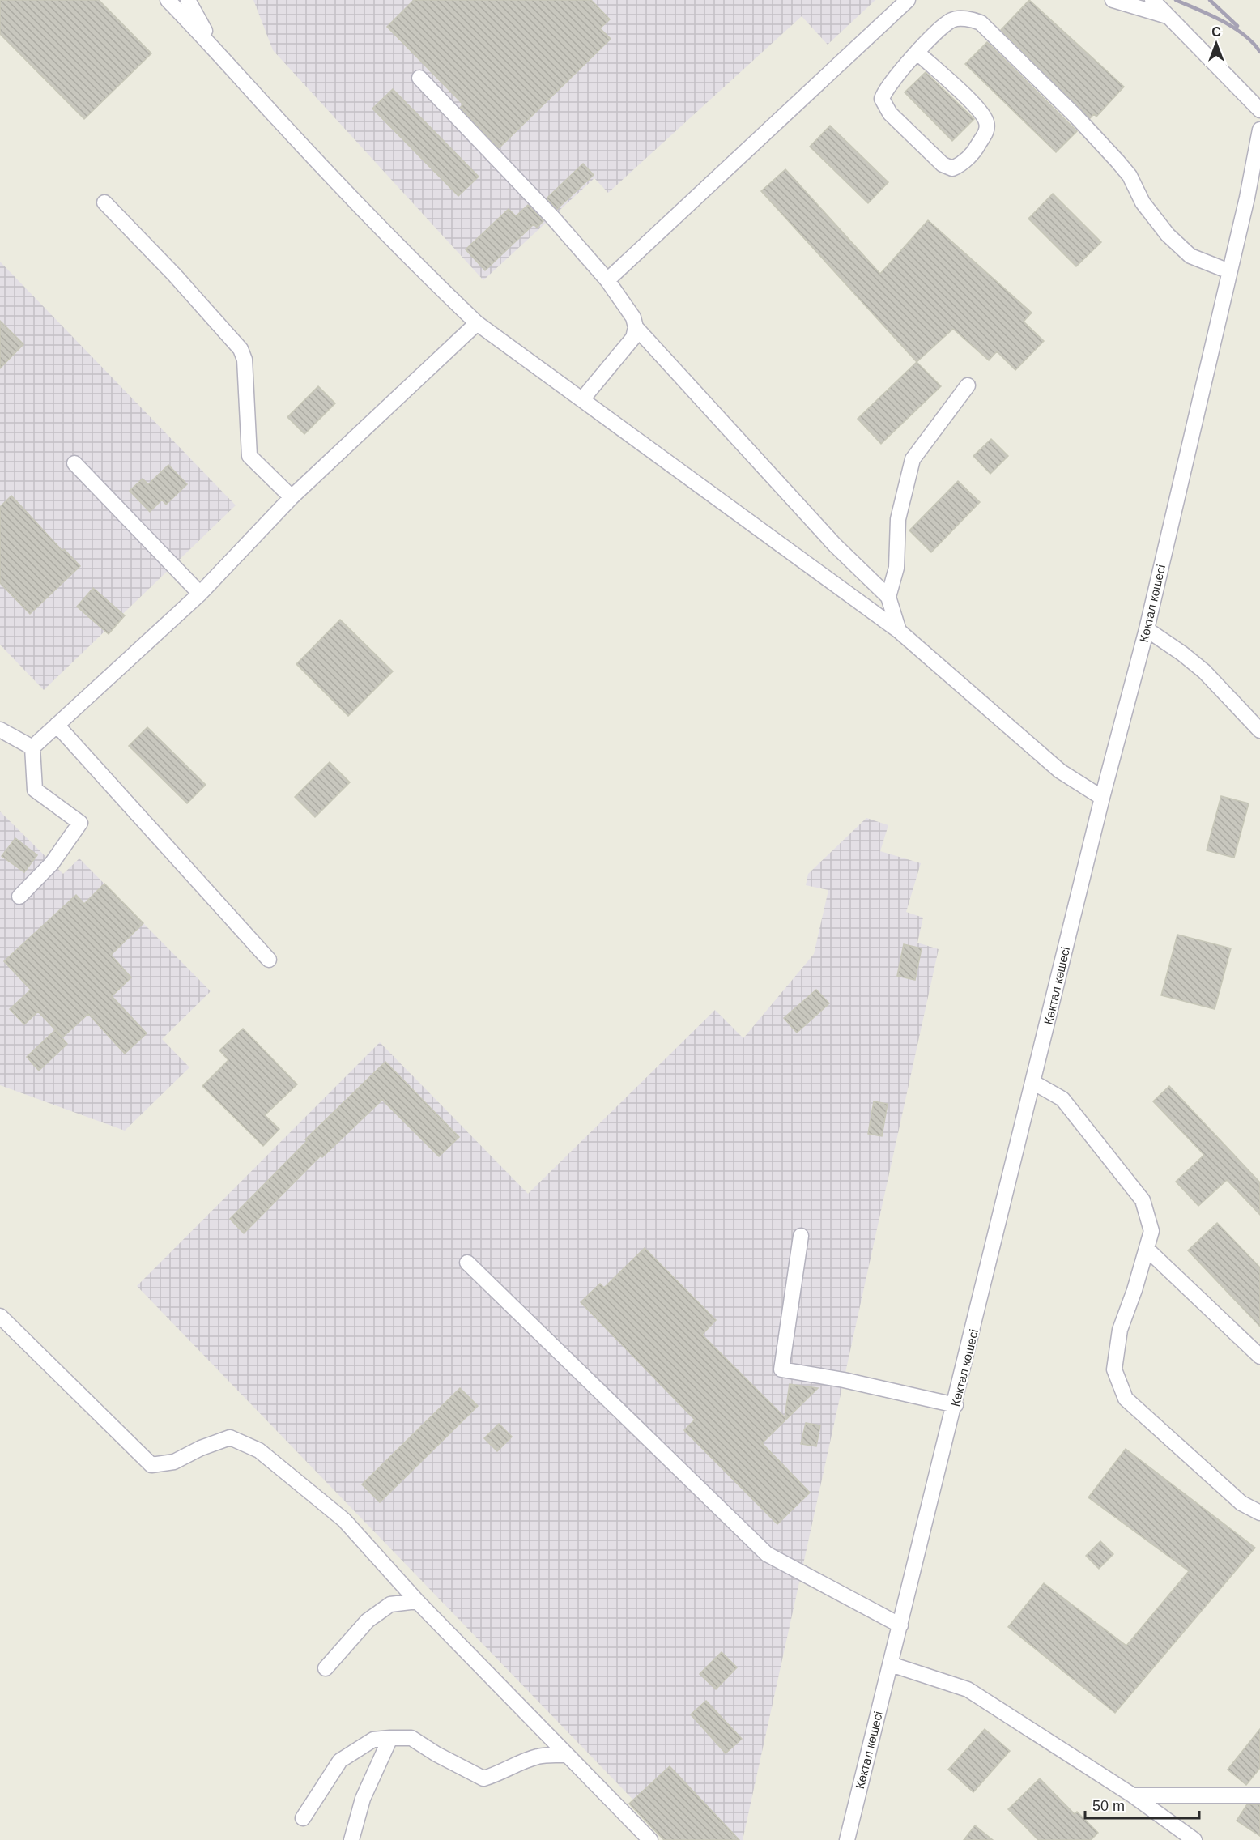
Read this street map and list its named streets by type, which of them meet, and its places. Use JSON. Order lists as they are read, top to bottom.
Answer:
{
  "streets": {
    "street": ["Көктал көшесі"]
  },
  "scale_bar": "50 m",
  "north": "top"
}
